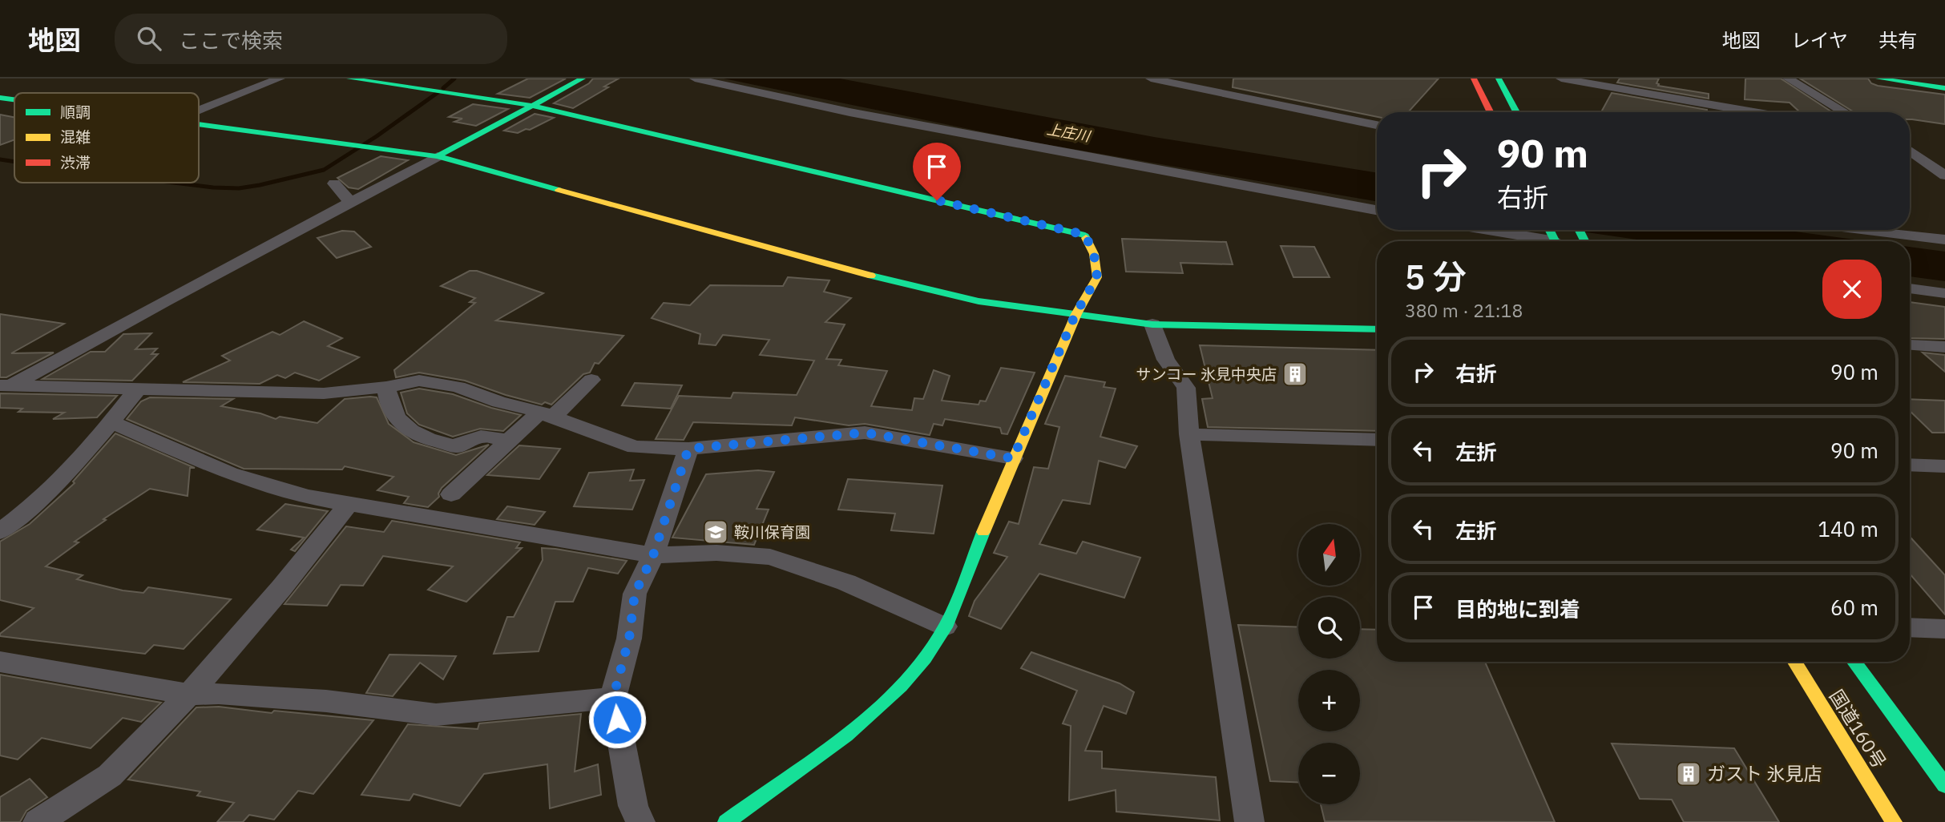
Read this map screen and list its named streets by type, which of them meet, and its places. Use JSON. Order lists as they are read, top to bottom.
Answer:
{
  "streets": {
    "main road": ["国道160号"]
  },
  "water": ["上庄川"],
  "places": {
    "building": ["サンコー 氷見中央店", "ガスト 氷見店"],
    "school or university": ["鞍川保育園"]
  },
  "legend": ["順調", "混雑", "渋滞"],
  "north": "top",
  "page": {
    "header": "地図",
    "search": "ここで検索",
    "nav": ["地図", "レイヤ", "共有"],
    "turn": ["90 m", "右折"],
    "heading": ["5 分", "380 m · 21:18"],
    "list": [
      {
        "name": "右折",
        "value": "90 m"
      },
      {
        "name": "左折",
        "value": "90 m"
      },
      {
        "name": "左折",
        "value": "140 m"
      },
      {
        "name": "目的地に到着",
        "value": "60 m"
      }
    ],
    "map_buttons": ["+", "−"]
  }
}
